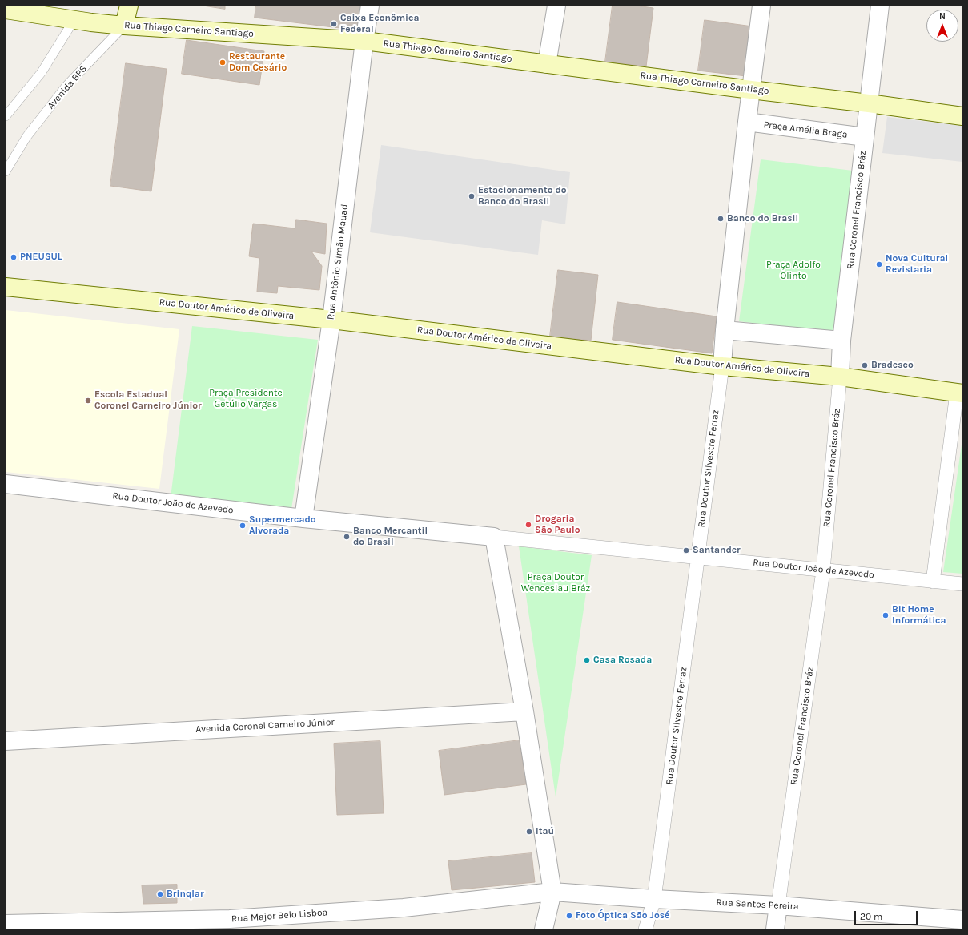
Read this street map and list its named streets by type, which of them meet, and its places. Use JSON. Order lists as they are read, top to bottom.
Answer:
{
  "streets": {
    "main road": ["Rua Thiago Carneiro Santiago", "Rua Doutor Américo de Oliveira"],
    "street": [
      "Praça Amélia Braga",
      "Rua Coronel Francisco Bráz",
      "Rua Antônio Simão Mauad",
      "Rua Doutor Silvestre Ferraz",
      "Rua Doutor João de Azevedo",
      "Avenida Coronel Carneiro Júnior",
      "Rua Santos Pereira",
      "Rua Major Belo Lisboa"
    ],
    "lane": ["Avenida BPS"]
  },
  "crossings": [
    ["Rua Thiago Carneiro Santiago", "Avenida BPS"],
    ["Rua Thiago Carneiro Santiago", "Rua Coronel Francisco Bráz"],
    ["Rua Thiago Carneiro Santiago", "Rua Antônio Simão Mauad"],
    ["Rua Thiago Carneiro Santiago", "Rua Doutor Silvestre Ferraz"],
    ["Praça Amélia Braga", "Rua Coronel Francisco Bráz"],
    ["Praça Amélia Braga", "Rua Doutor Silvestre Ferraz"],
    ["Rua Coronel Francisco Bráz", "Rua Doutor Américo de Oliveira"],
    ["Rua Coronel Francisco Bráz", "Rua Doutor João de Azevedo"],
    ["Rua Coronel Francisco Bráz", "Rua Santos Pereira"],
    ["Rua Antônio Simão Mauad", "Rua Doutor Américo de Oliveira"],
    ["Rua Antônio Simão Mauad", "Rua Doutor João de Azevedo"],
    ["Rua Doutor Américo de Oliveira", "Rua Doutor Silvestre Ferraz"],
    ["Rua Doutor Silvestre Ferraz", "Rua Doutor João de Azevedo"],
    ["Rua Doutor Silvestre Ferraz", "Rua Santos Pereira"],
    ["Rua Santos Pereira", "Rua Major Belo Lisboa"]
  ],
  "parks": ["Praça Adolfo Olinto", "Praça Presidente Getúlio Vargas", "Praça Doutor Wenceslau Bráz"],
  "places": [
    "Caixa Econômica Federal",
    "Restaurante Dom Cesário",
    "Estacionamento do Banco do Brasil",
    "Banco do Brasil",
    "PNEUSUL",
    "Nova Cultural Revistaria",
    "Bradesco",
    "Escola Estadual Coronel Carneiro Júnior",
    "Drogaria São Paulo",
    "Supermercado Alvorada",
    "Banco Mercantil do Brasil",
    "Santander",
    "Bit Home Informática",
    "Casa Rosada",
    "Itaú",
    "Brinqlar",
    "Foto Óptica São José"
  ],
  "scale_bar": "20 m",
  "north": "top"
}
